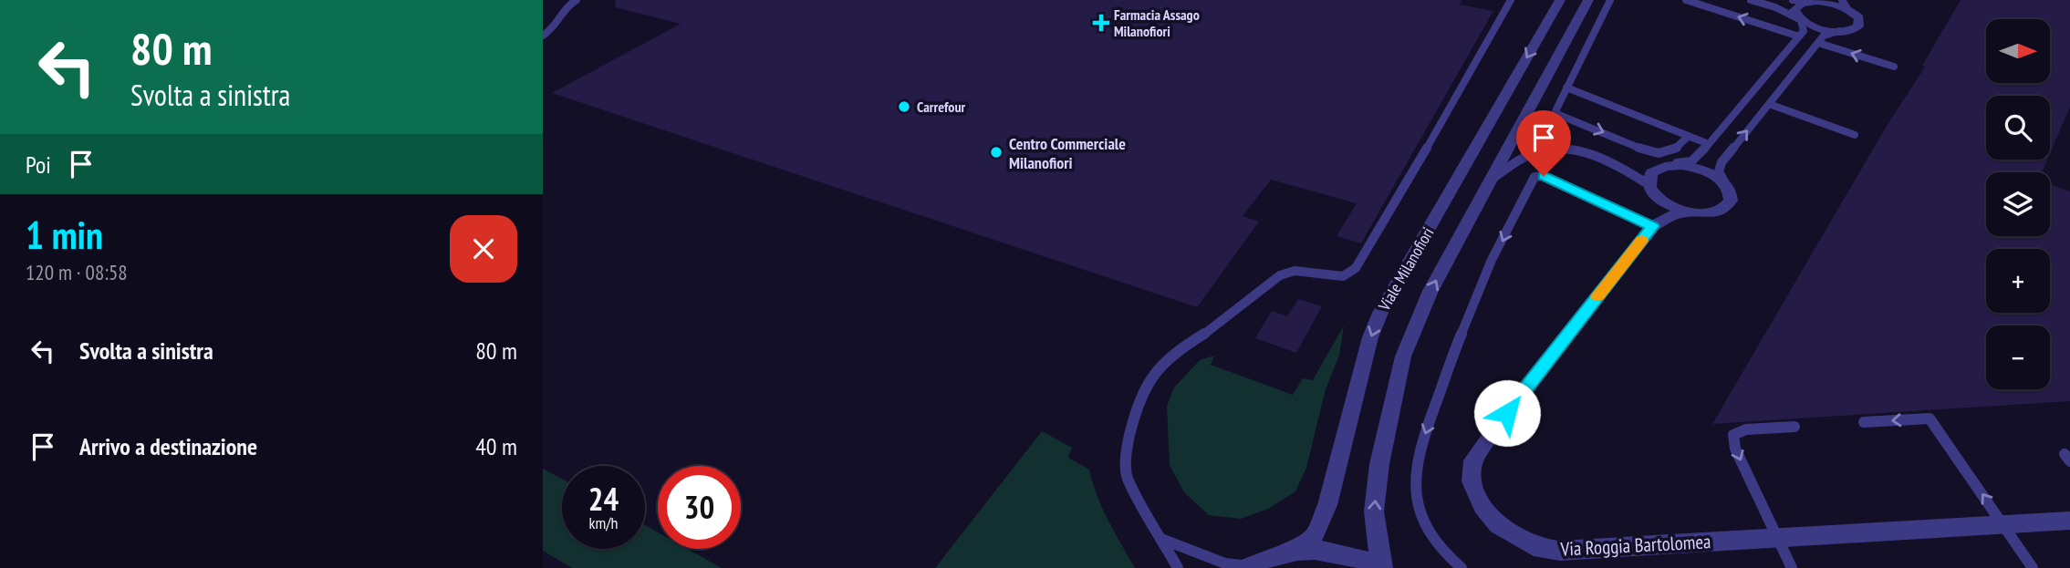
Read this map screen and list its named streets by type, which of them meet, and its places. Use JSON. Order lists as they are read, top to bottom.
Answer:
{
  "streets": {
    "street": ["Viale Milanofiori", "Via Roggia Bartolomea"]
  },
  "places": {
    "health": ["Farmacia Assago Milanofiori"],
    "other": ["Carrefour", "Centro Commerciale Milanofiori"]
  },
  "north": "right",
  "page": {
    "turn": ["80 m", "Svolta a sinistra"],
    "map_buttons": ["+", "−"],
    "then": "Poi",
    "heading": ["1 min", "120 m · 08:58"],
    "list": [
      {
        "name": "Svolta a sinistra",
        "value": "80 m"
      },
      {
        "name": "Arrivo a destinazione",
        "value": "40 m"
      }
    ],
    "speed": "24 km/h",
    "limit": "30"
  }
}
